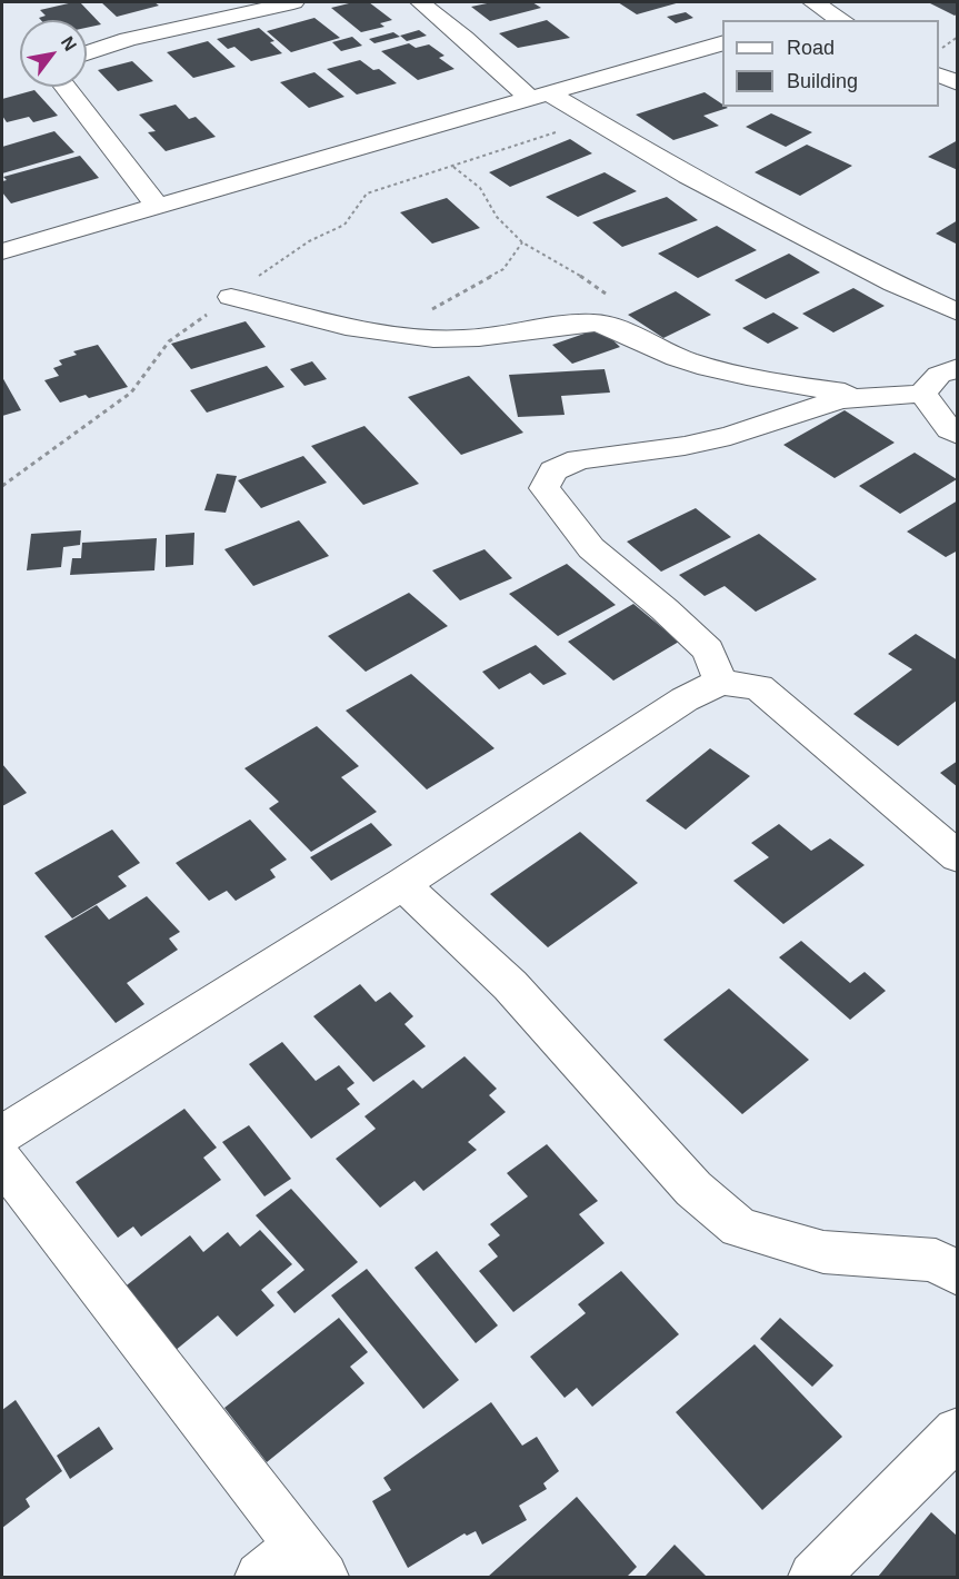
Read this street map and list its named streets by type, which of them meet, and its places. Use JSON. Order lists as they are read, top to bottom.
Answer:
{
  "legend": ["Road", "Building"],
  "north": "top right"
}
